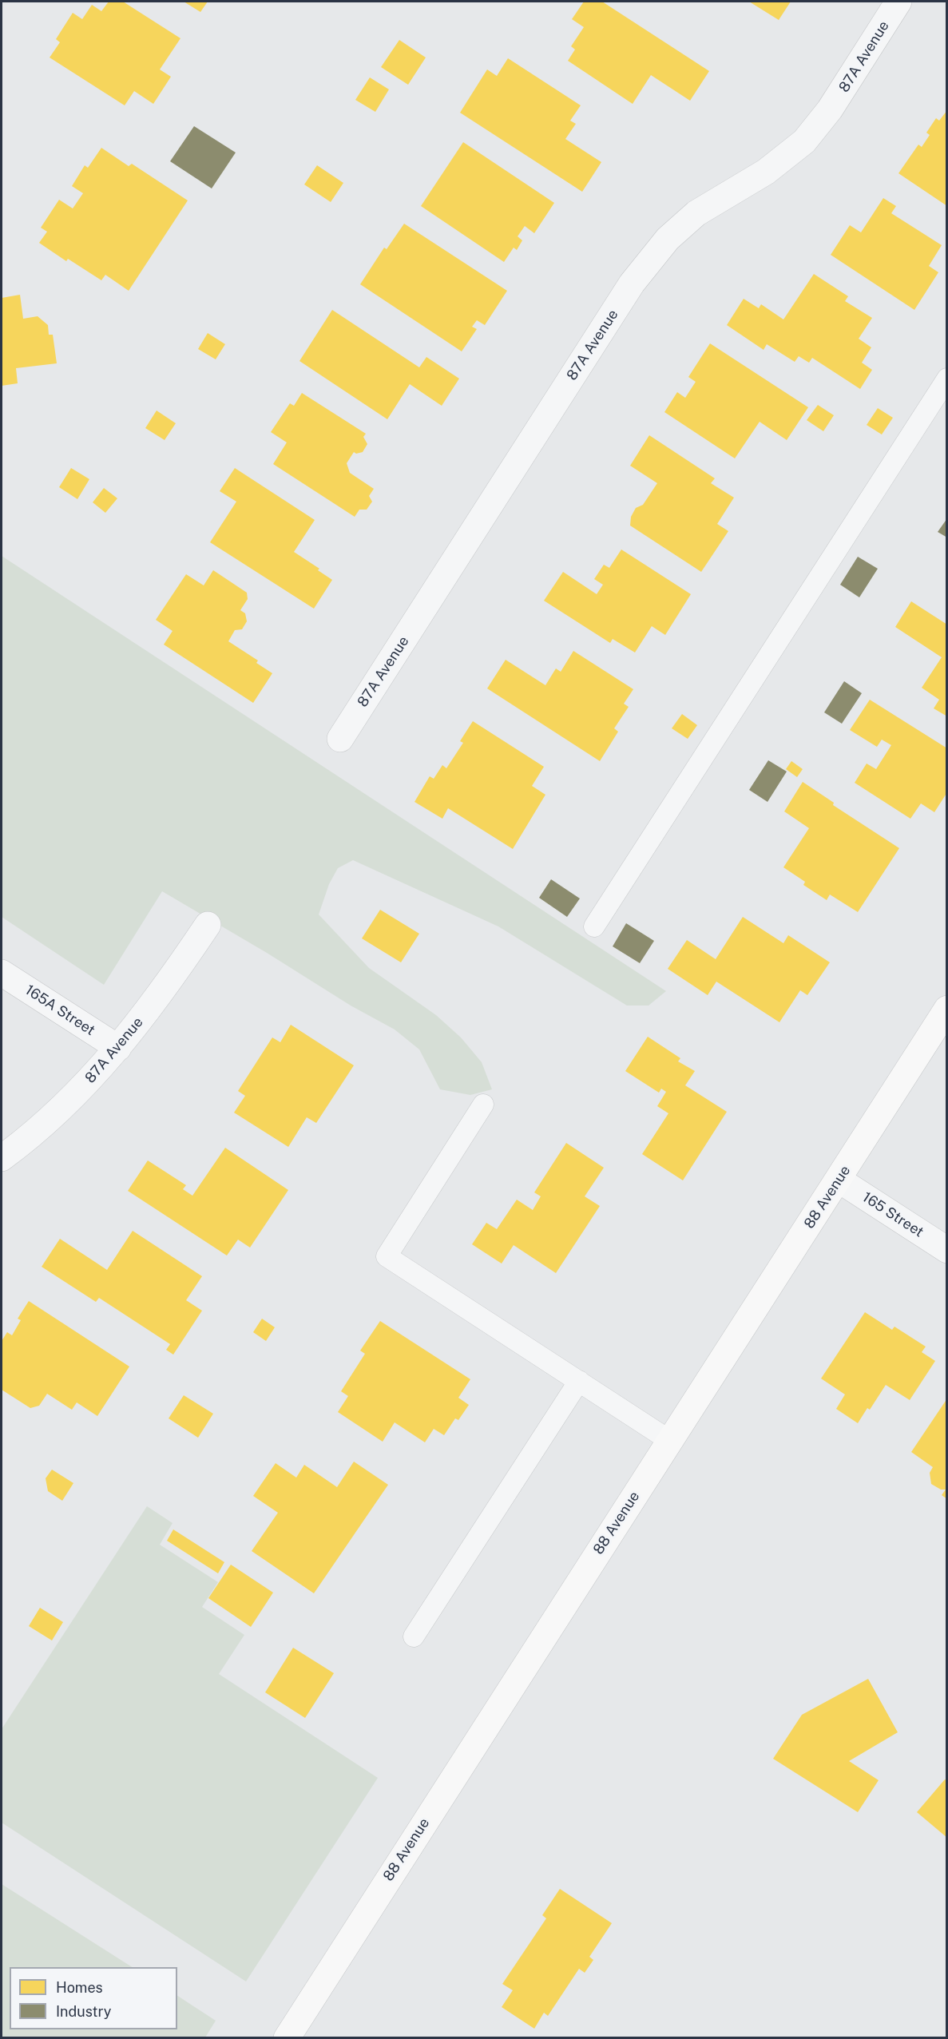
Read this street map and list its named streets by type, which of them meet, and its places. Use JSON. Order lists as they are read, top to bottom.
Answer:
{
  "streets": {
    "main road": ["88 Avenue"],
    "street": ["87A Avenue", "165A Street", "165 Street"]
  },
  "crossings": [
    ["87A Avenue", "165A Street"],
    ["88 Avenue", "165 Street"]
  ],
  "legend": ["Homes", "Industry"]
}
